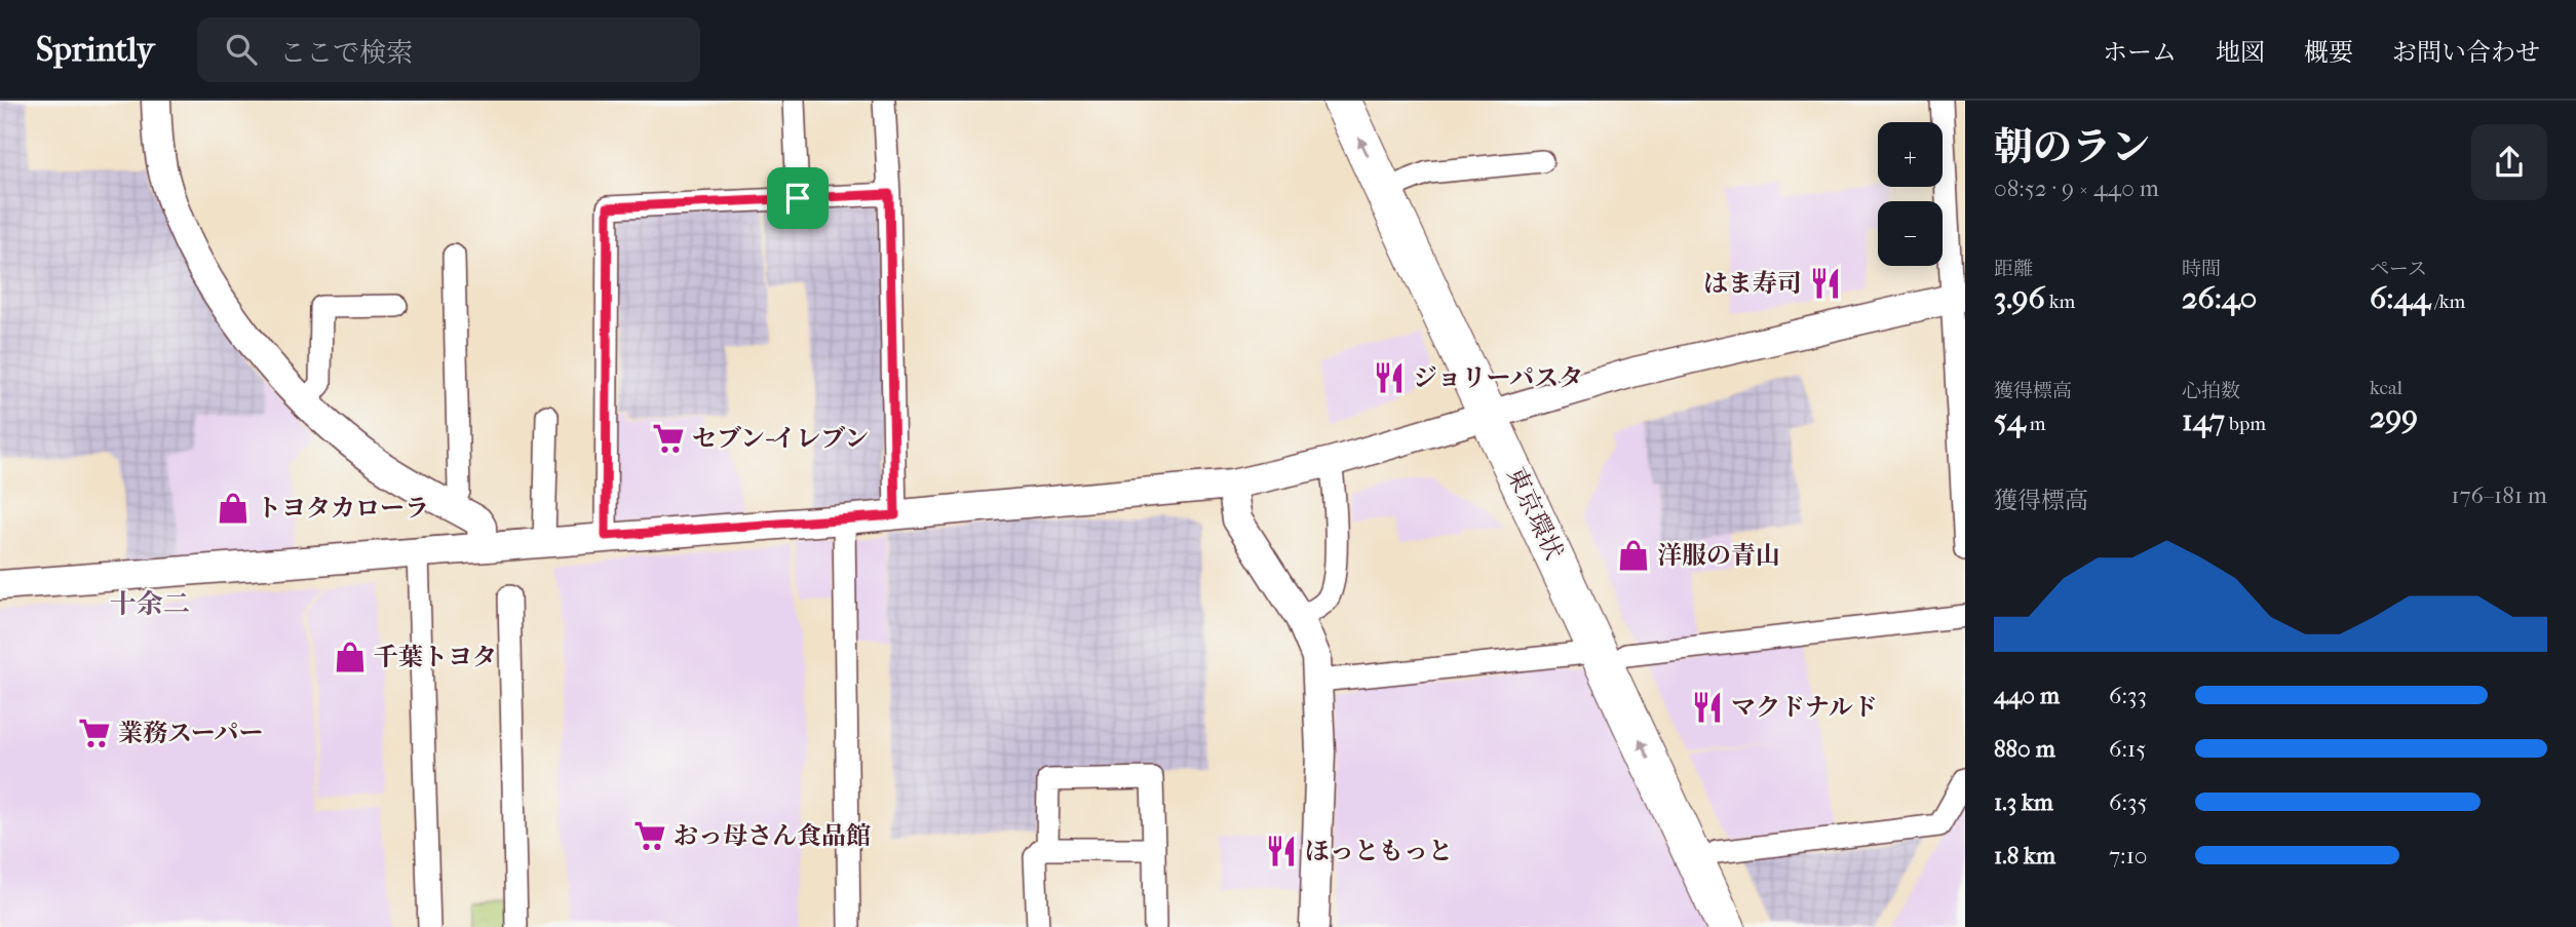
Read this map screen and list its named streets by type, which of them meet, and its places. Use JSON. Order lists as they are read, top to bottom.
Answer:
{
  "streets": {
    "highway": ["東京環状"]
  },
  "districts": ["十余二"],
  "places": {
    "restaurant": [
      "はま寿司",
      "ジョリーパスタ",
      "マクドナルド",
      "ほっともっと"
    ],
    "supermarket": ["セブン-イレブン", "業務スーパー", "おっ母さん食品館"],
    "shop": ["トヨタカローラ", "洋服の青山", "千葉トヨタ"]
  },
  "page": {
    "header": "Sprintly",
    "search": "ここで検索",
    "nav": [
      "ホーム",
      "地図",
      "概要",
      "お問い合わせ"
    ],
    "heading": ["朝のラン", "08:52 · 9 × 440 m"],
    "map_buttons": ["+", "−"],
    "stats": [
      ["距離", "3.96 km"],
      ["時間", "26:40"],
      ["ペース", "6:44 /km"],
      ["獲得標高", "54 m"],
      ["心拍数", "147 bpm"],
      ["kcal", "299"]
    ],
    "chart": ["獲得標高", "176–181 m"],
    "list": [
      {
        "name": "440 m",
        "note": "6:33"
      },
      {
        "name": "880 m",
        "note": "6:15"
      },
      {
        "name": "1.3 km",
        "note": "6:35"
      },
      {
        "name": "1.8 km",
        "note": "7:10"
      }
    ]
  }
}
